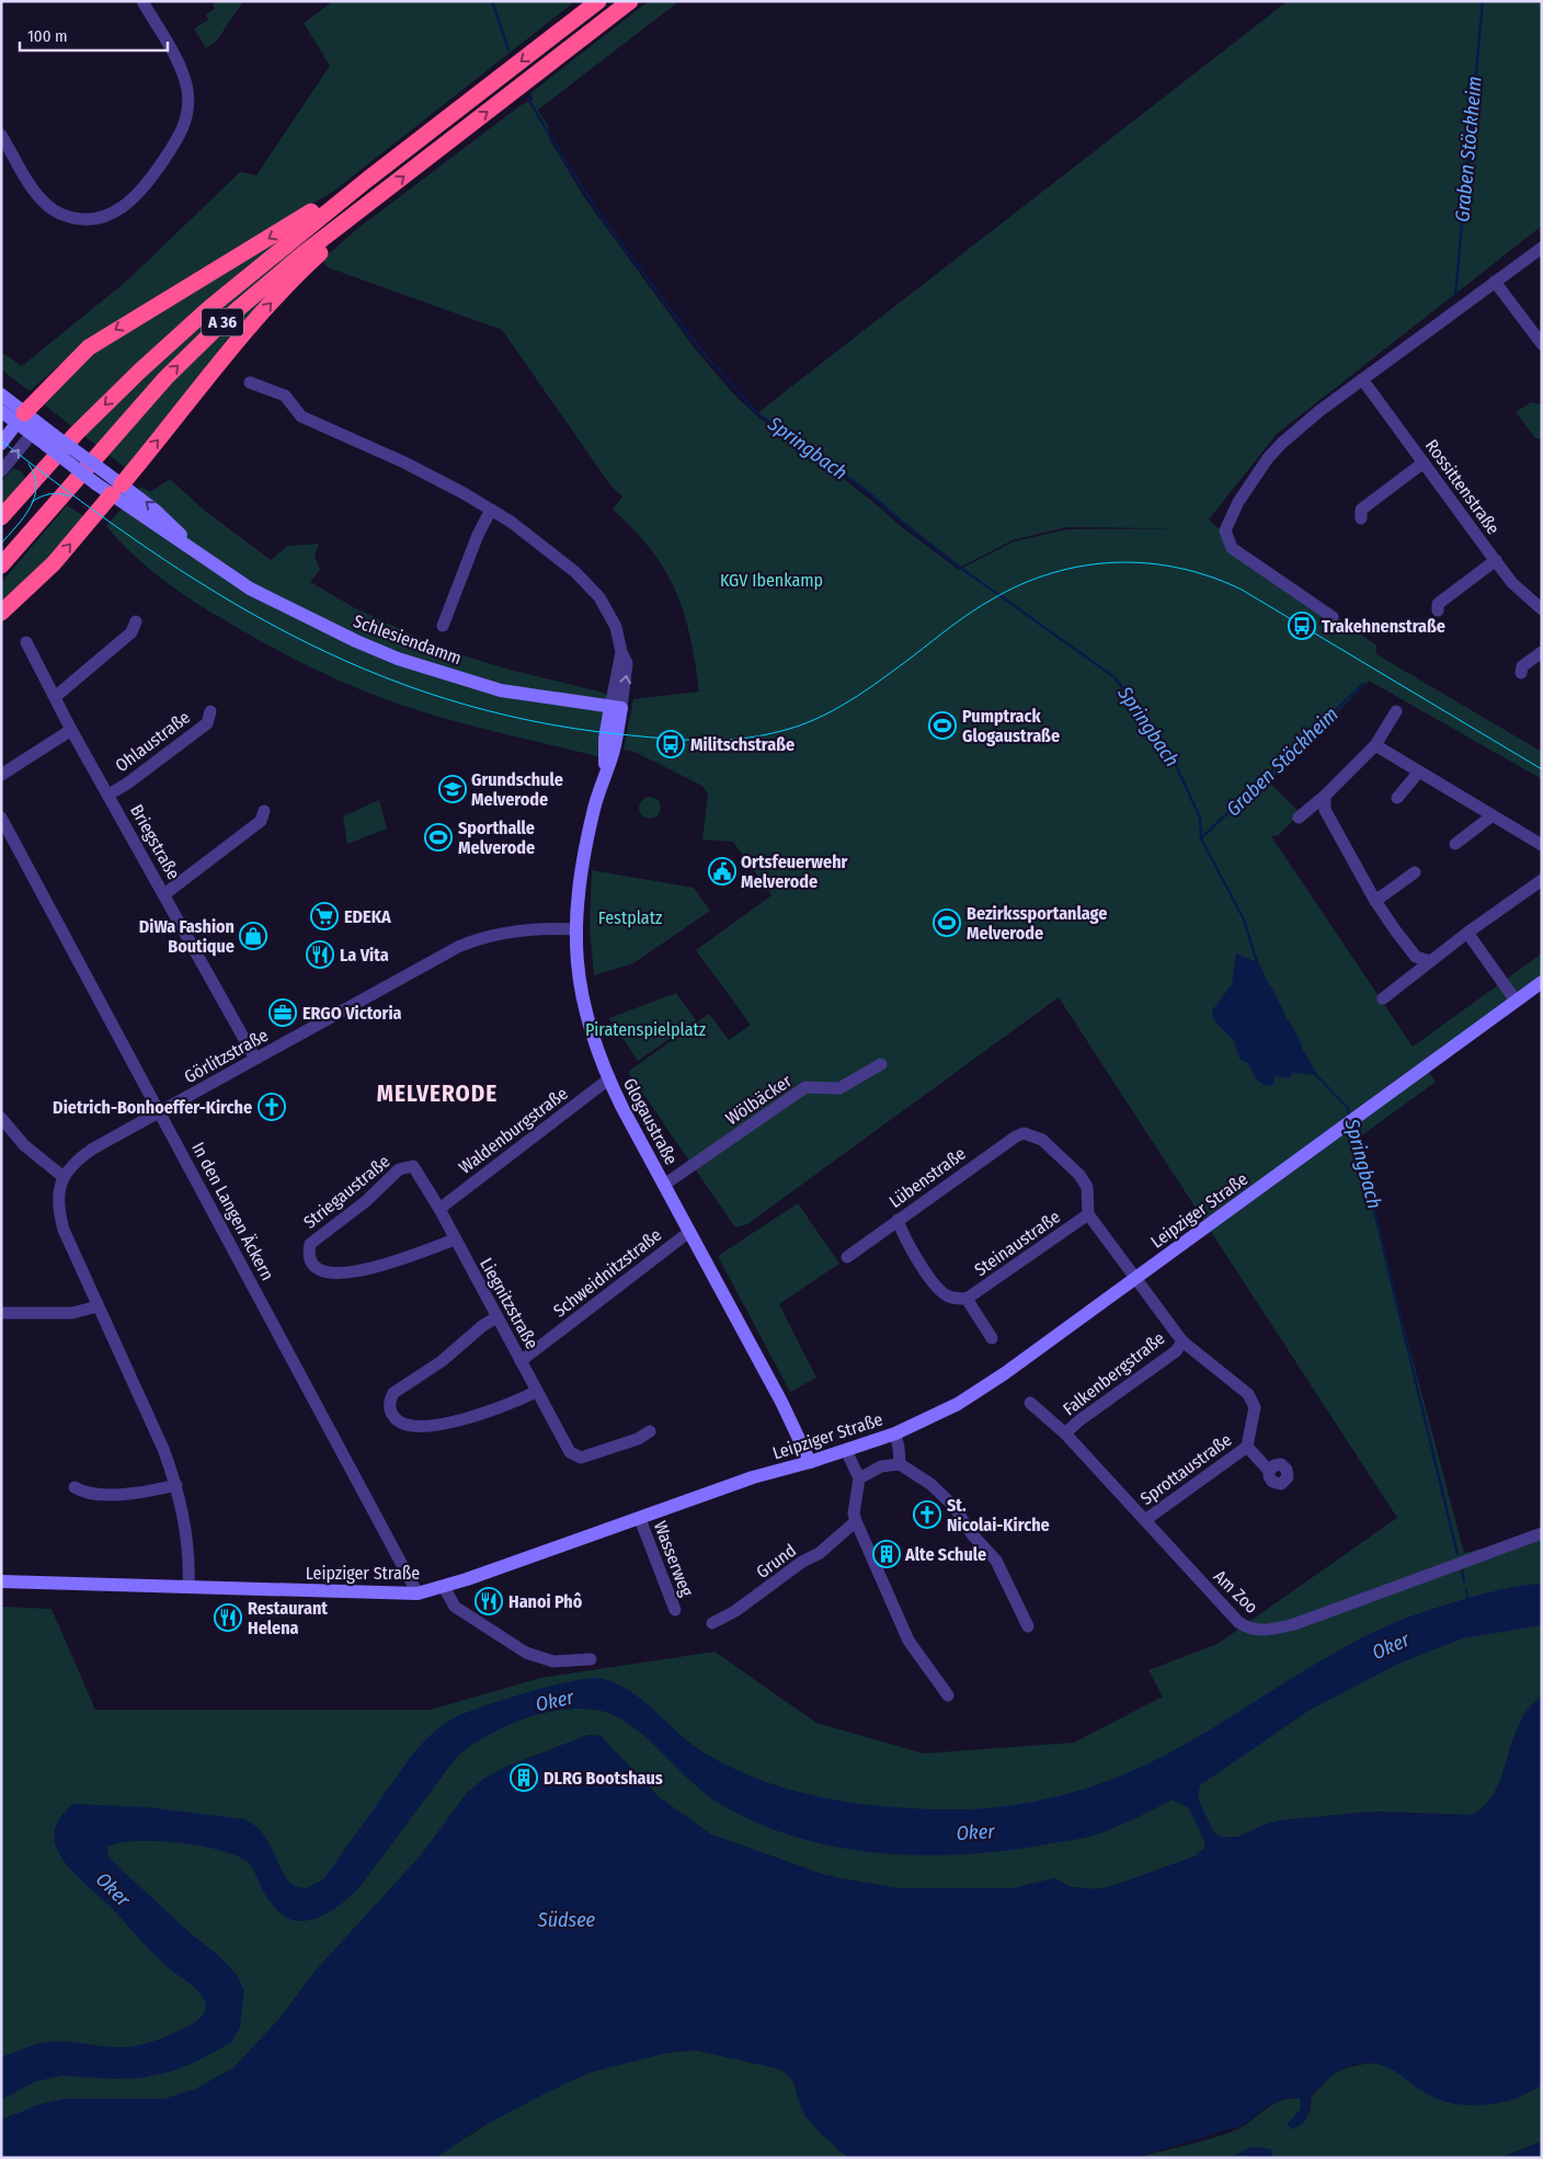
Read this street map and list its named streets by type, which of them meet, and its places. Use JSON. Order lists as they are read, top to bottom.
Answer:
{
  "streets": {
    "highway": ["A 36"],
    "street": [
      "Rossittenstraße",
      "Schlesiendamm",
      "Ohlaustraße",
      "Briegstraße",
      "Görlitzstraße",
      "Wölbäcker",
      "Glogaustraße",
      "Waldenburgstraße",
      "Lübenstraße",
      "Striegaustraße",
      "Leipziger Straße",
      "In den Langen Äckern",
      "Steinaustraße",
      "Schweidnitzstraße",
      "Liegnitzstraße",
      "Falkenbergstraße",
      "Sprottaustraße",
      "Wasserweg",
      "Grund",
      "Am Zoo"
    ]
  },
  "crossings": [
    ["Schlesiendamm", "Glogaustraße"],
    ["Ohlaustraße", "Briegstraße"],
    ["Briegstraße", "Görlitzstraße"],
    ["Görlitzstraße", "Glogaustraße"],
    ["Görlitzstraße", "In den Langen Äckern"],
    ["Wölbäcker", "Glogaustraße"],
    ["Glogaustraße", "Waldenburgstraße"],
    ["Glogaustraße", "Leipziger Straße"],
    ["Glogaustraße", "Schweidnitzstraße"],
    ["Waldenburgstraße", "Liegnitzstraße"],
    ["Lübenstraße", "Steinaustraße"],
    ["Striegaustraße", "Liegnitzstraße"],
    ["Leipziger Straße", "In den Langen Äckern"],
    ["Leipziger Straße", "Wasserweg"],
    ["Schweidnitzstraße", "Liegnitzstraße"],
    ["Falkenbergstraße", "Sprottaustraße"],
    ["Falkenbergstraße", "Am Zoo"],
    ["Sprottaustraße", "Am Zoo"]
  ],
  "districts": ["MELVERODE"],
  "water": [
    "Graben Stöckheim",
    "Springbach",
    "Oker",
    "Südsee"
  ],
  "parks": ["KGV Ibenkamp", "Festplatz", "Piratenspielplatz"],
  "places": {
    "bus stop": ["Trakehnenstraße", "Militschstraße"],
    "sports": ["Pumptrack Glogaustraße", "Sporthalle Melverode", "Bezirkssportanlage Melverode"],
    "school or university": ["Grundschule Melverode"],
    "public building": ["Ortsfeuerwehr Melverode"],
    "supermarket": ["EDEKA"],
    "shop": ["DiWa Fashion Boutique"],
    "restaurant": ["La Vita", "Hanoi Phô", "Restaurant Helena"],
    "office": ["ERGO Victoria"],
    "church": ["Dietrich-Bonhoeffer-Kirche", "St. Nicolai-Kirche"],
    "building": ["Alte Schule", "DLRG Bootshaus"]
  },
  "scale_bar": "100 m"
}
